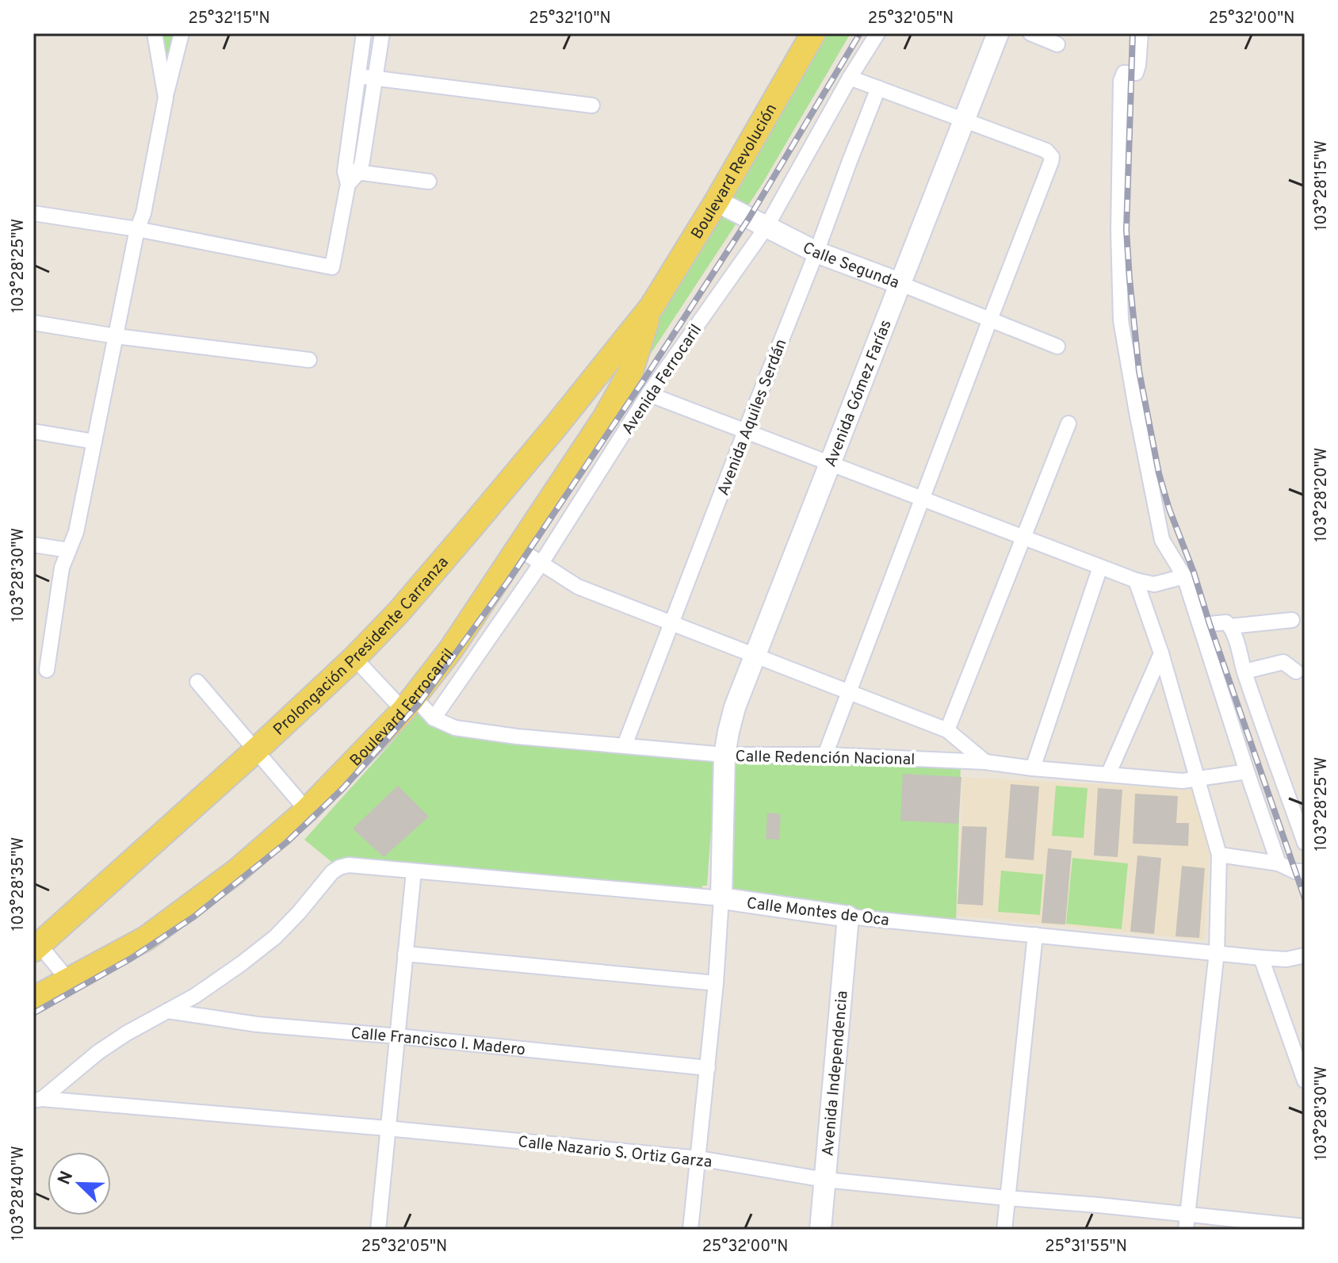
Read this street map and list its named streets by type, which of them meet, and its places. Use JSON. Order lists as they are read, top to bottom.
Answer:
{
  "streets": {
    "main road": [
      "Boulevard Revolución",
      "Calle Segunda",
      "Avenida Gómez Farías",
      "Prolongación Presidente Carranza",
      "Boulevard Ferrocarril",
      "Calle Montes de Oca",
      "Avenida Independencia"
    ],
    "street": [
      "Avenida Ferrocaril",
      "Avenida Aquiles Serdán",
      "Calle Redención Nacional",
      "Calle Francisco I. Madero",
      "Calle Nazario S. Ortiz Garza"
    ]
  },
  "crossings": [
    ["Boulevard Revolución", "Calle Segunda"],
    ["Boulevard Revolución", "Prolongación Presidente Carranza"],
    ["Boulevard Revolución", "Boulevard Ferrocarril"],
    ["Calle Segunda", "Avenida Ferrocaril"],
    ["Calle Segunda", "Avenida Gómez Farías"],
    ["Calle Segunda", "Avenida Aquiles Serdán"],
    ["Avenida Ferrocaril", "Calle Redención Nacional"],
    ["Avenida Gómez Farías", "Calle Redención Nacional"],
    ["Avenida Aquiles Serdán", "Calle Redención Nacional"],
    ["Prolongación Presidente Carranza", "Boulevard Ferrocarril"],
    ["Prolongación Presidente Carranza", "Calle Redención Nacional"],
    ["Boulevard Ferrocarril", "Calle Redención Nacional"],
    ["Calle Montes de Oca", "Calle Francisco I. Madero"],
    ["Calle Montes de Oca", "Avenida Independencia"],
    ["Avenida Independencia", "Calle Nazario S. Ortiz Garza"]
  ],
  "north": "top left",
  "coordinates": [
    "25°32'15\"N",
    "25°32'10\"N",
    "25°32'05\"N",
    "25°32'00\"N",
    "103°28'15\"W",
    "103°28'25\"W",
    "103°28'20\"W",
    "103°28'30\"W",
    "103°28'35\"W",
    "103°28'40\"W",
    "25°31'55\"N"
  ]
}
